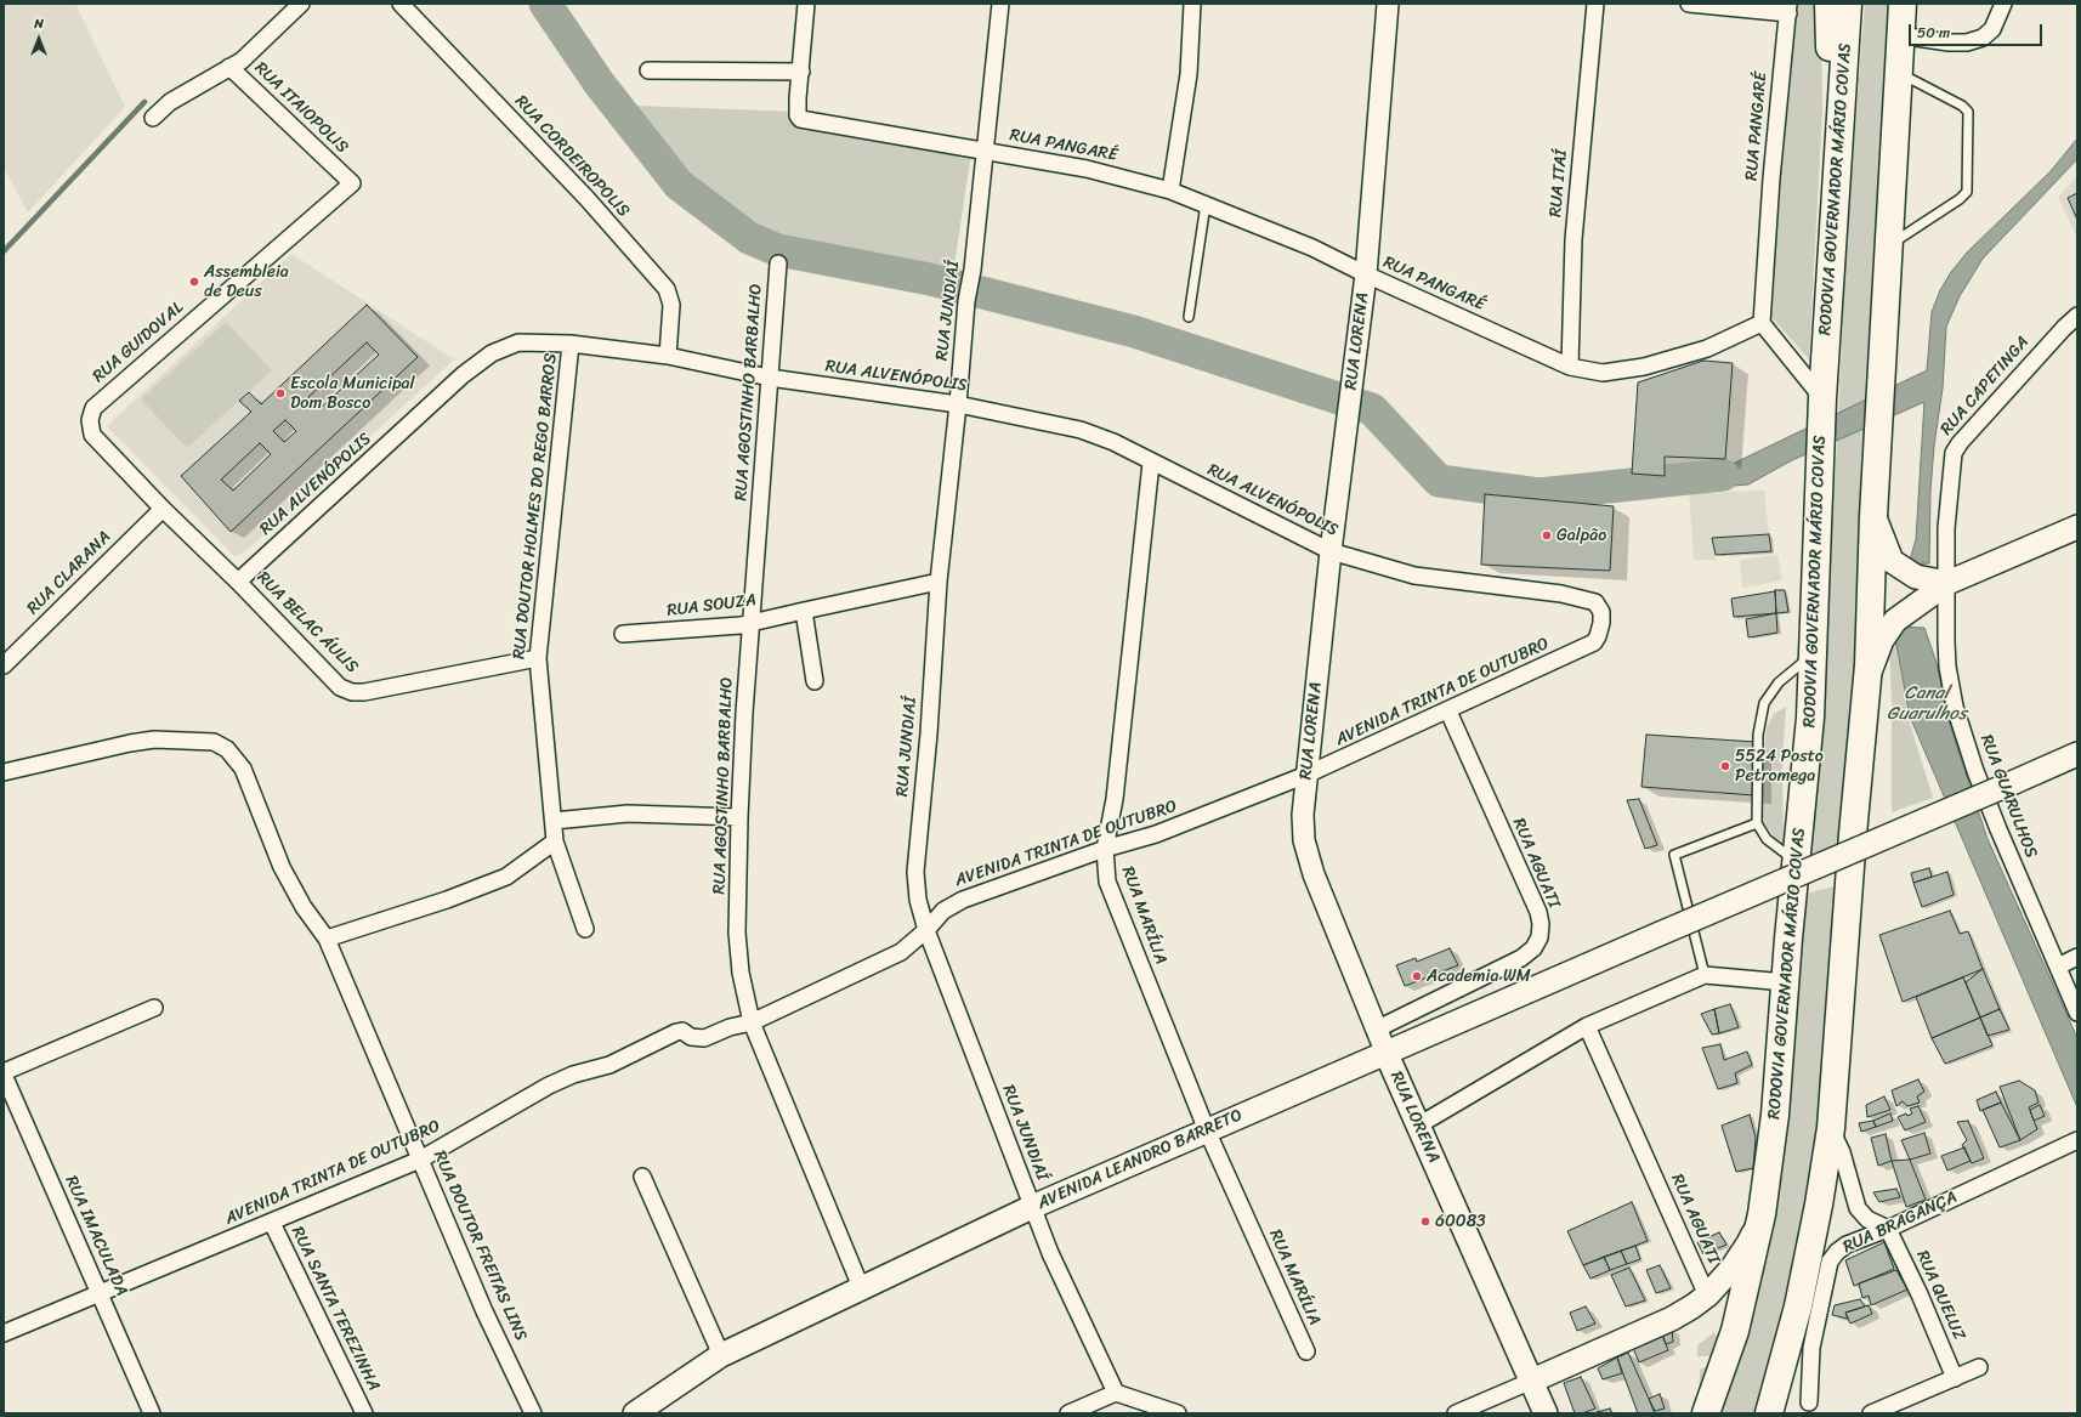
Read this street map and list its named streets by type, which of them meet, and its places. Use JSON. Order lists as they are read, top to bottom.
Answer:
{
  "streets": {
    "highway": ["RODOVIA GOVERNADOR MÁRIO COVAS"],
    "main road": ["RUA LORENA", "AVENIDA LEANDRO BARRETO"],
    "street": [
      "RUA ITAIOPOLIS",
      "RUA PANGARÉ",
      "RUA CORDEIROPOLIS",
      "RUA ITAÍ",
      "RUA JUNDIAÍ",
      "RUA GUIDOVAL",
      "RUA ALVENÓPOLIS",
      "RUA CAPETINGA",
      "RUA AGOSTINHO BARBALHO",
      "RUA DOUTOR HOLMES DO REGO BARROS",
      "RUA CLARANA",
      "RUA SOUZA",
      "RUA BELAC ÁULIS",
      "AVENIDA TRINTA DE OUTUBRO",
      "RUA GUARULHOS",
      "RUA AGUATI",
      "RUA MARÍLIA",
      "RUA BRAGANÇA",
      "RUA IMACULADA",
      "RUA DOUTOR FREITAS LINS",
      "RUA QUELUZ",
      "RUA SANTA TEREZINHA"
    ]
  },
  "crossings": [
    ["RUA ITAIOPOLIS", "RUA GUIDOVAL"],
    ["RUA PANGARÉ", "RUA ITAÍ"],
    ["RUA PANGARÉ", "RUA JUNDIAÍ"],
    ["RUA PANGARÉ", "RUA LORENA"],
    ["RUA CORDEIROPOLIS", "RUA ALVENÓPOLIS"],
    ["RUA JUNDIAÍ", "RUA ALVENÓPOLIS"],
    ["RUA JUNDIAÍ", "RUA SOUZA"],
    ["RUA JUNDIAÍ", "AVENIDA TRINTA DE OUTUBRO"],
    ["RUA JUNDIAÍ", "AVENIDA LEANDRO BARRETO"],
    ["RUA LORENA", "RUA ALVENÓPOLIS"],
    ["RUA LORENA", "AVENIDA TRINTA DE OUTUBRO"],
    ["RUA LORENA", "RUA AGUATI"],
    ["RUA LORENA", "AVENIDA LEANDRO BARRETO"],
    ["RUA GUIDOVAL", "RUA CLARANA"],
    ["RUA GUIDOVAL", "RUA BELAC ÁULIS"],
    ["RUA ALVENÓPOLIS", "RUA AGOSTINHO BARBALHO"],
    ["RUA ALVENÓPOLIS", "RUA DOUTOR HOLMES DO REGO BARROS"],
    ["RUA ALVENÓPOLIS", "RUA BELAC ÁULIS"],
    ["RUA ALVENÓPOLIS", "AVENIDA TRINTA DE OUTUBRO"],
    ["RUA ALVENÓPOLIS", "RUA MARÍLIA"],
    ["RUA CAPETINGA", "RUA GUARULHOS"],
    ["RUA AGOSTINHO BARBALHO", "RUA SOUZA"],
    ["RUA AGOSTINHO BARBALHO", "AVENIDA TRINTA DE OUTUBRO"],
    ["RUA AGOSTINHO BARBALHO", "AVENIDA LEANDRO BARRETO"],
    ["RUA DOUTOR HOLMES DO REGO BARROS", "RUA BELAC ÁULIS"],
    ["RUA CLARANA", "RUA BELAC ÁULIS"],
    ["AVENIDA TRINTA DE OUTUBRO", "RUA AGUATI"],
    ["AVENIDA TRINTA DE OUTUBRO", "RUA MARÍLIA"],
    ["AVENIDA TRINTA DE OUTUBRO", "RUA IMACULADA"],
    ["AVENIDA TRINTA DE OUTUBRO", "RUA DOUTOR FREITAS LINS"],
    ["AVENIDA TRINTA DE OUTUBRO", "RUA SANTA TEREZINHA"],
    ["RUA MARÍLIA", "AVENIDA LEANDRO BARRETO"],
    ["RUA BRAGANÇA", "RUA QUELUZ"]
  ],
  "water": ["Canal Guarulhos"],
  "places": [
    "Assembleia de Deus",
    "Escola Municipal Dom Bosco",
    "Galpão",
    "5524 Posto Petromega",
    "Academia WM",
    "60083"
  ],
  "scale_bar": "50 m",
  "north": "top"
}
